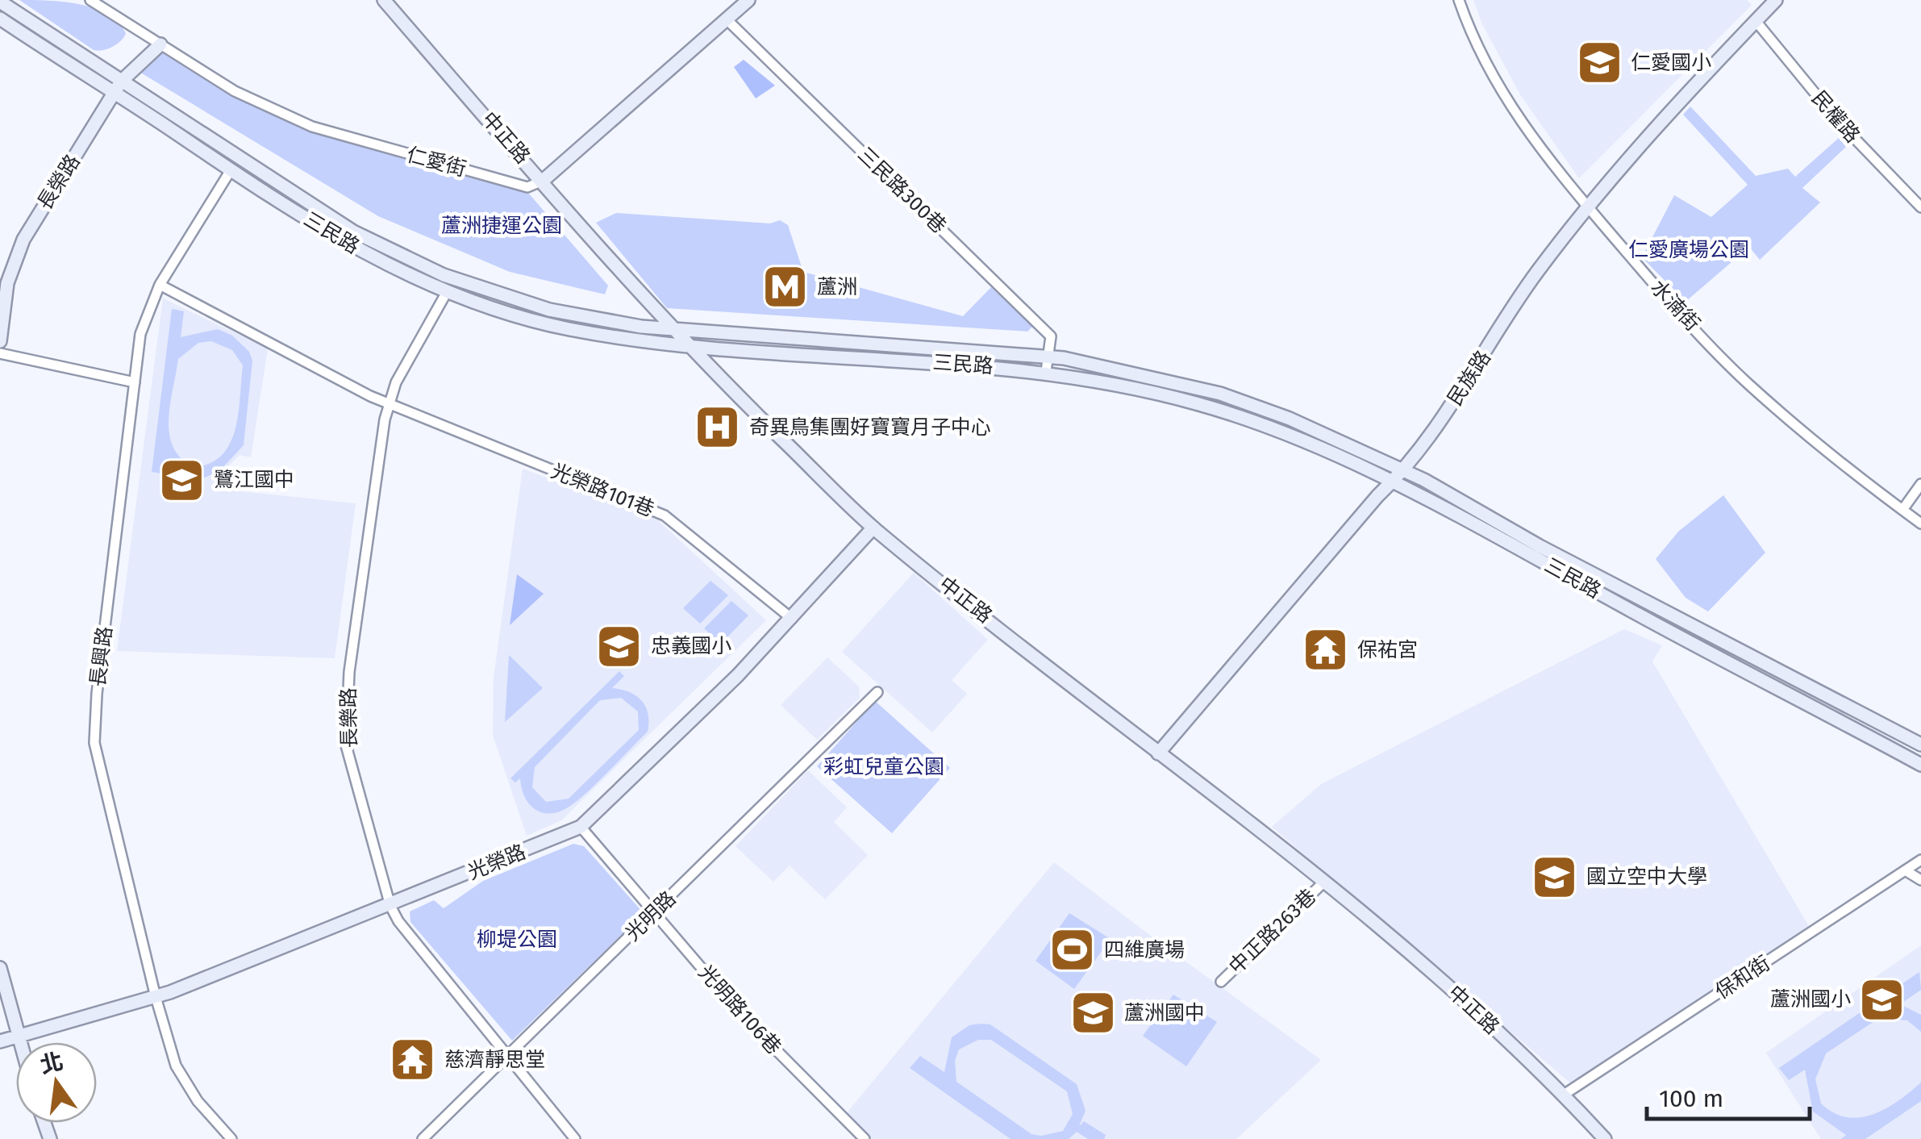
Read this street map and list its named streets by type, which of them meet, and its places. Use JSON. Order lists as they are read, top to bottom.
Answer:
{
  "streets": {
    "street": [
      "民權路",
      "中正路",
      "仁愛街",
      "長榮路",
      "三民路300巷",
      "三民路",
      "水湳街",
      "民族路",
      "光榮路101巷",
      "長興路",
      "長樂路",
      "光榮路",
      "光明路",
      "中正路263巷",
      "保和街",
      "光明路106巷"
    ]
  },
  "crossings": [
    ["民權路", "民族路"],
    ["中正路", "仁愛街"],
    ["中正路", "三民路"],
    ["中正路", "民族路"],
    ["中正路", "光榮路"],
    ["中正路", "中正路263巷"],
    ["中正路", "保和街"],
    ["仁愛街", "長榮路"],
    ["長榮路", "三民路"],
    ["三民路300巷", "三民路"],
    ["三民路", "民族路"],
    ["三民路", "長興路"],
    ["三民路", "長樂路"],
    ["水湳街", "民族路"],
    ["光榮路101巷", "長興路"],
    ["光榮路101巷", "長樂路"],
    ["光榮路101巷", "光榮路"],
    ["長興路", "光榮路"],
    ["長樂路", "光榮路"],
    ["長樂路", "光明路"],
    ["光榮路", "光明路106巷"],
    ["光明路", "光明路106巷"]
  ],
  "parks": [
    "蘆洲捷運公園",
    "仁愛廣場公園",
    "彩虹兒童公園",
    "柳堤公園"
  ],
  "places": {
    "school or university": [
      "仁愛國小",
      "鷺江國中",
      "忠義國小",
      "國立空中大學",
      "蘆洲國小",
      "蘆洲國中"
    ],
    "metro station": ["蘆洲"],
    "hospital": ["奇異鳥集團好寶寶月子中心"],
    "temple": ["保祐宮", "慈濟靜思堂"],
    "sports": ["四維廣場"]
  },
  "scale_bar": "100 m",
  "north": "top"
}
